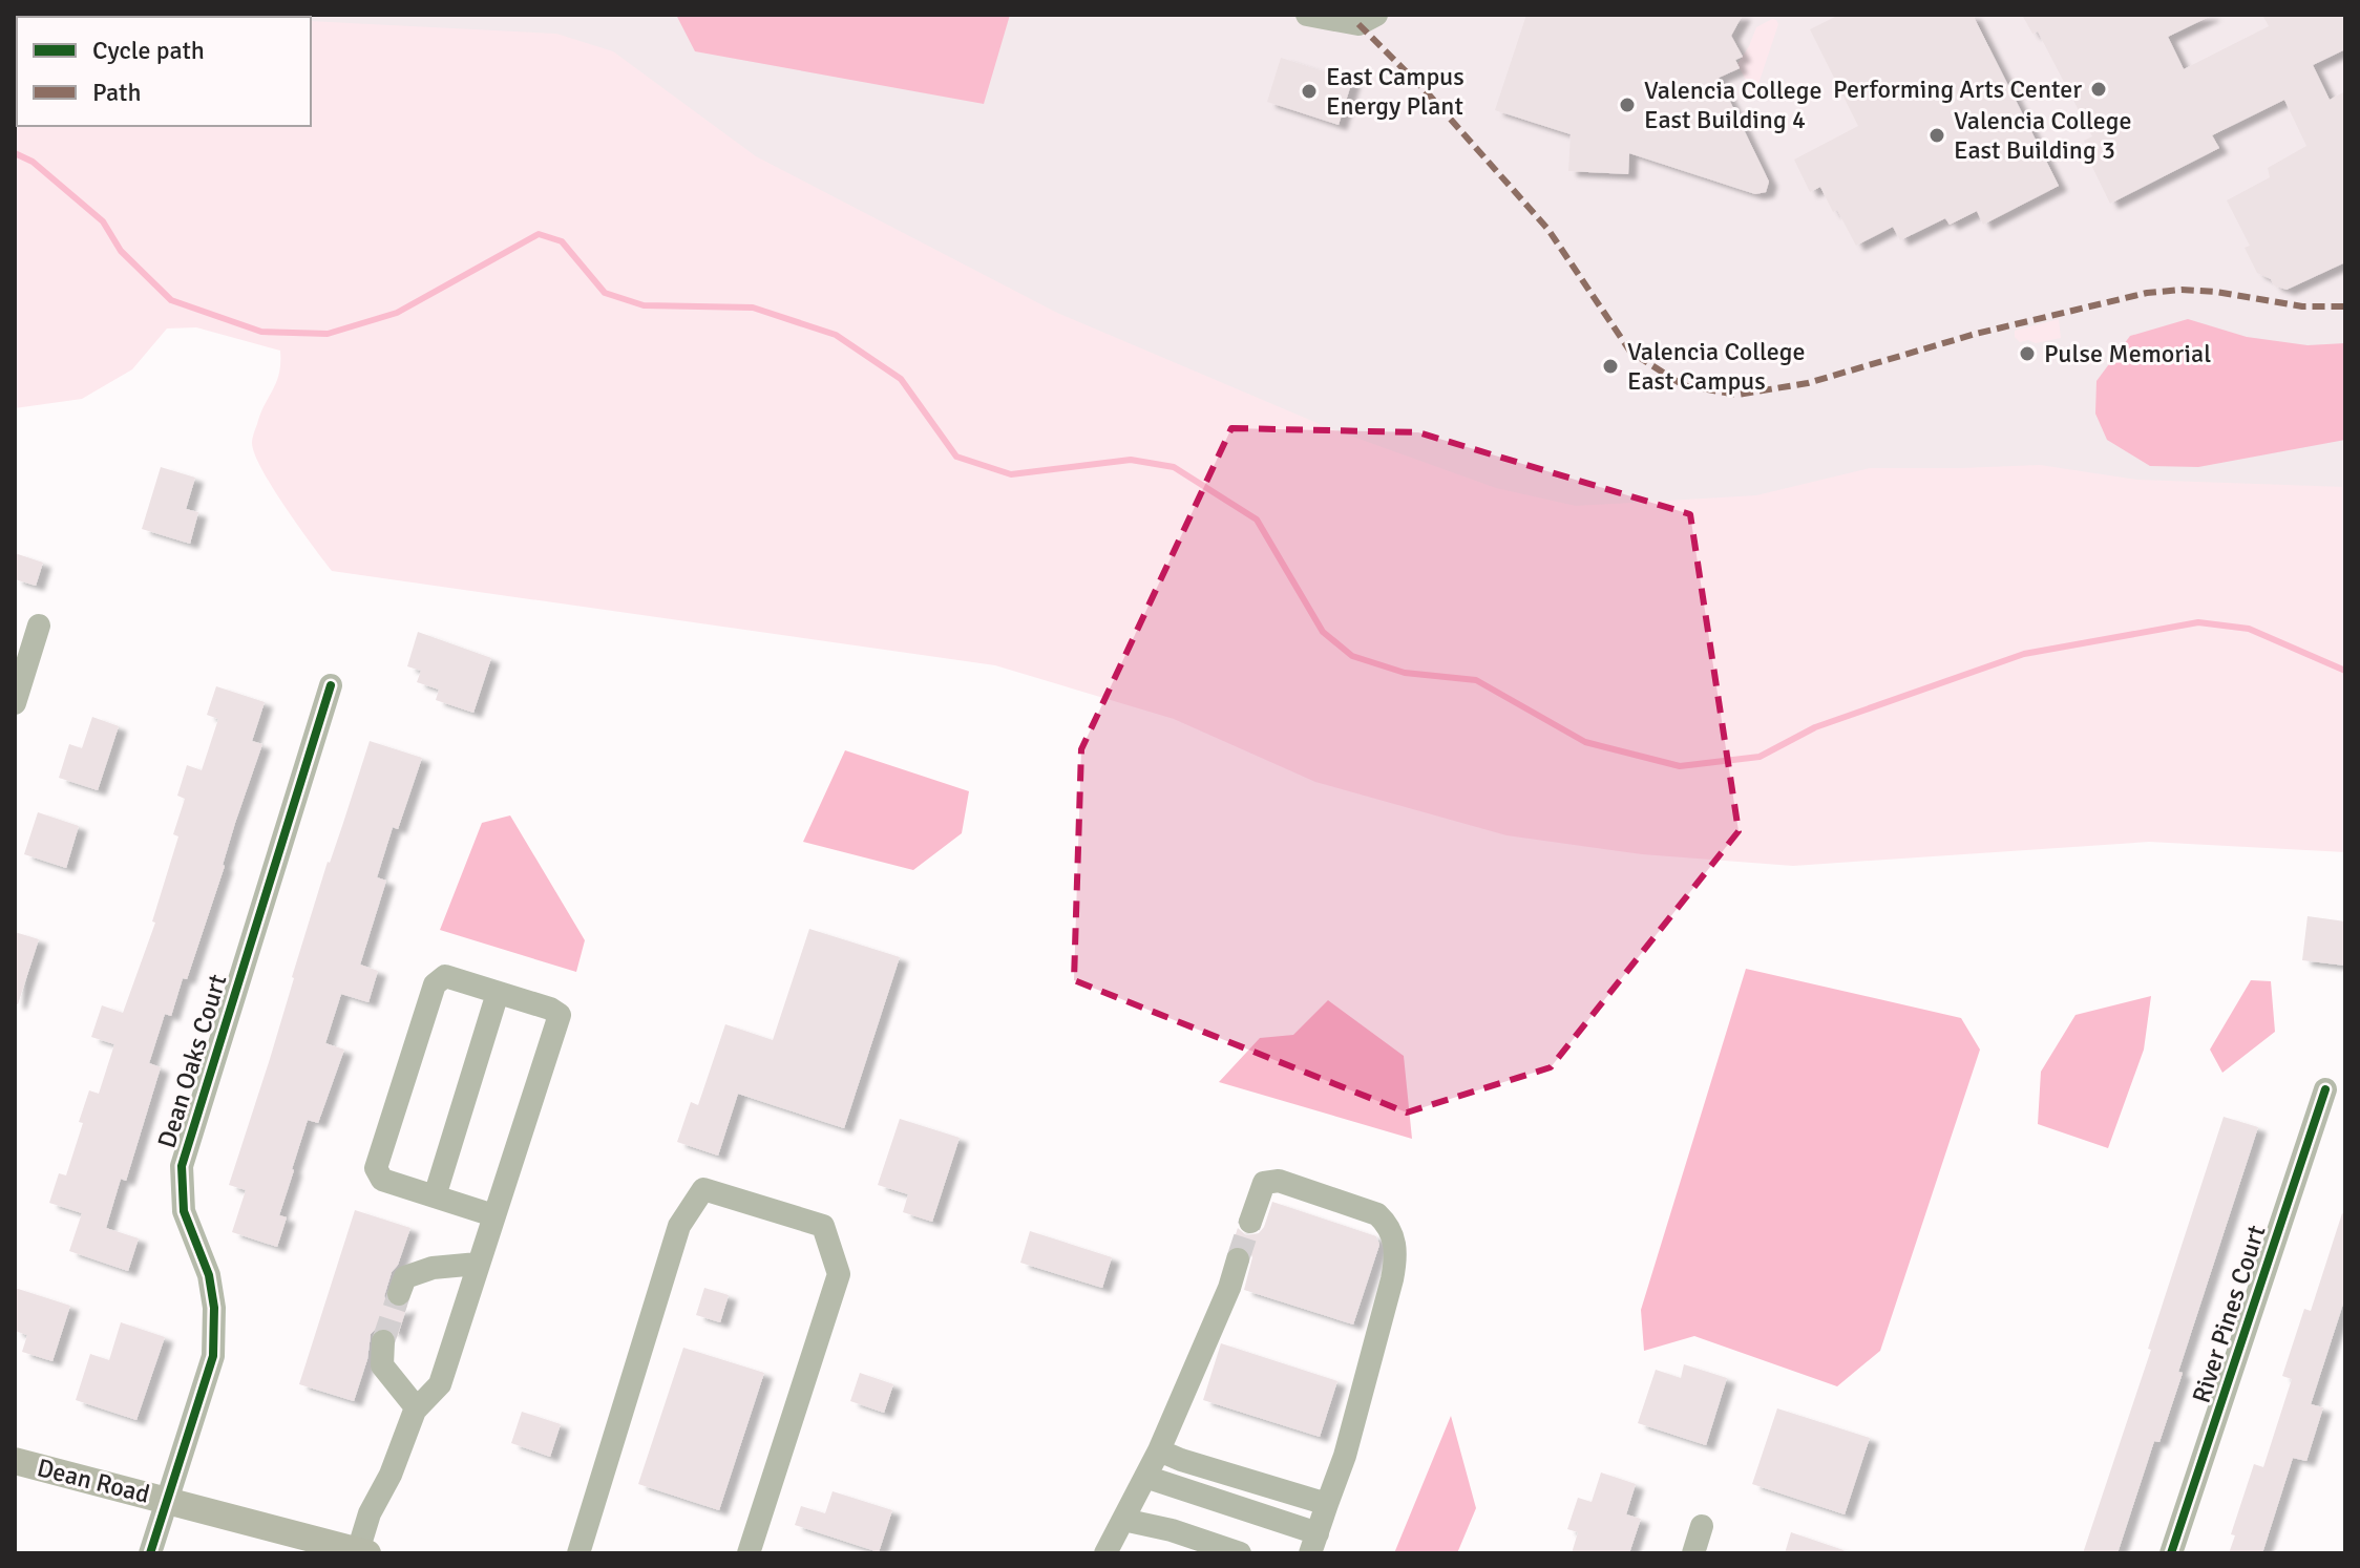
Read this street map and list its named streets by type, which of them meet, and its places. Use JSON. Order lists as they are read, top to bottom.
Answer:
{
  "streets": {
    "main road": ["Dean Road"],
    "street": ["Dean Oaks Court", "River Pines Court"]
  },
  "crossings": [
    ["Dean Oaks Court", "Dean Road"]
  ],
  "places": [
    "Performing Arts Center",
    "East Campus Energy Plant",
    "Valencia College East Building 4",
    "Valencia College East Building 3",
    "Pulse Memorial",
    "Valencia College East Campus"
  ],
  "legend": ["Cycle path", "Path"]
}
